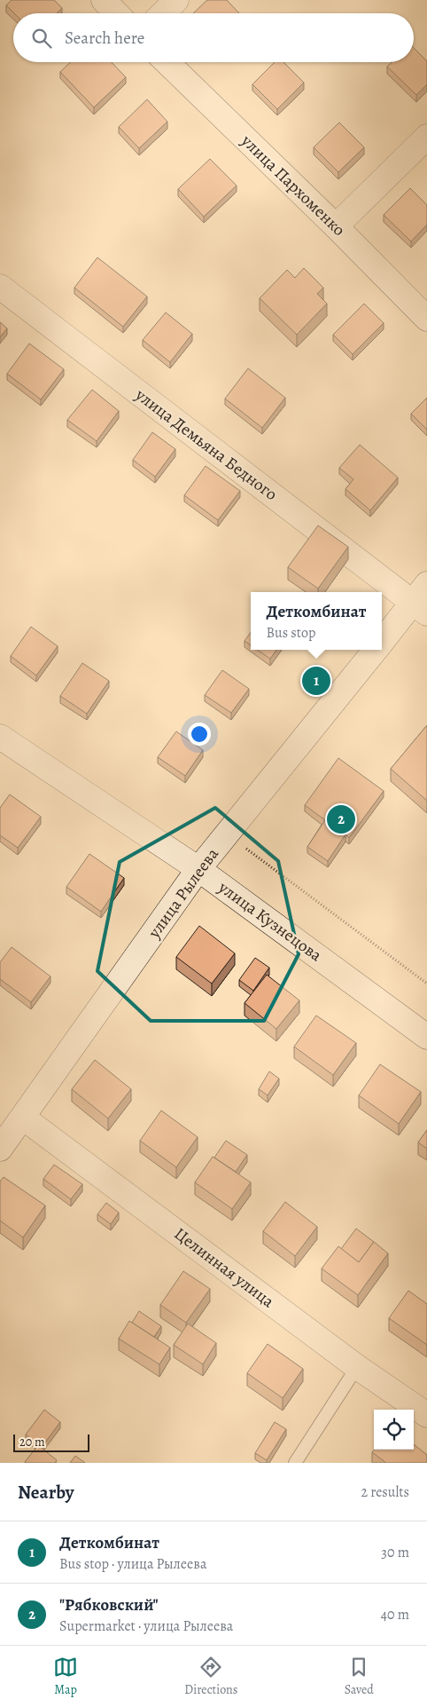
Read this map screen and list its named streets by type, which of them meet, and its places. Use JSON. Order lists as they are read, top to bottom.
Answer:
{
  "streets": {
    "street": [
      "улица Пархоменко",
      "улица Демьяна Бедного",
      "улица Рылеева",
      "улица Кузнецова",
      "Целинная улица"
    ]
  },
  "crossings": [
    ["улица Демьяна Бедного", "улица Рылеева"],
    ["улица Рылеева", "улица Кузнецова"],
    ["улица Рылеева", "Целинная улица"]
  ],
  "scale_bar": "20 m",
  "page": {
    "search": "Search here",
    "popup": ["Деткомбинат", "Bus stop"],
    "pins": ["1", "2"],
    "scale": "20 m",
    "heading": ["Nearby", "2 results"],
    "list": [
      {
        "mark": "1",
        "name": "Деткомбинат",
        "note": "Bus stop · улица Рылеева",
        "value": "30 m"
      },
      {
        "mark": "2",
        "name": "\"Рябковский\"",
        "note": "Supermarket · улица Рылеева",
        "value": "40 m"
      }
    ],
    "nav": ["Map", "Directions", "Saved"]
  }
}
